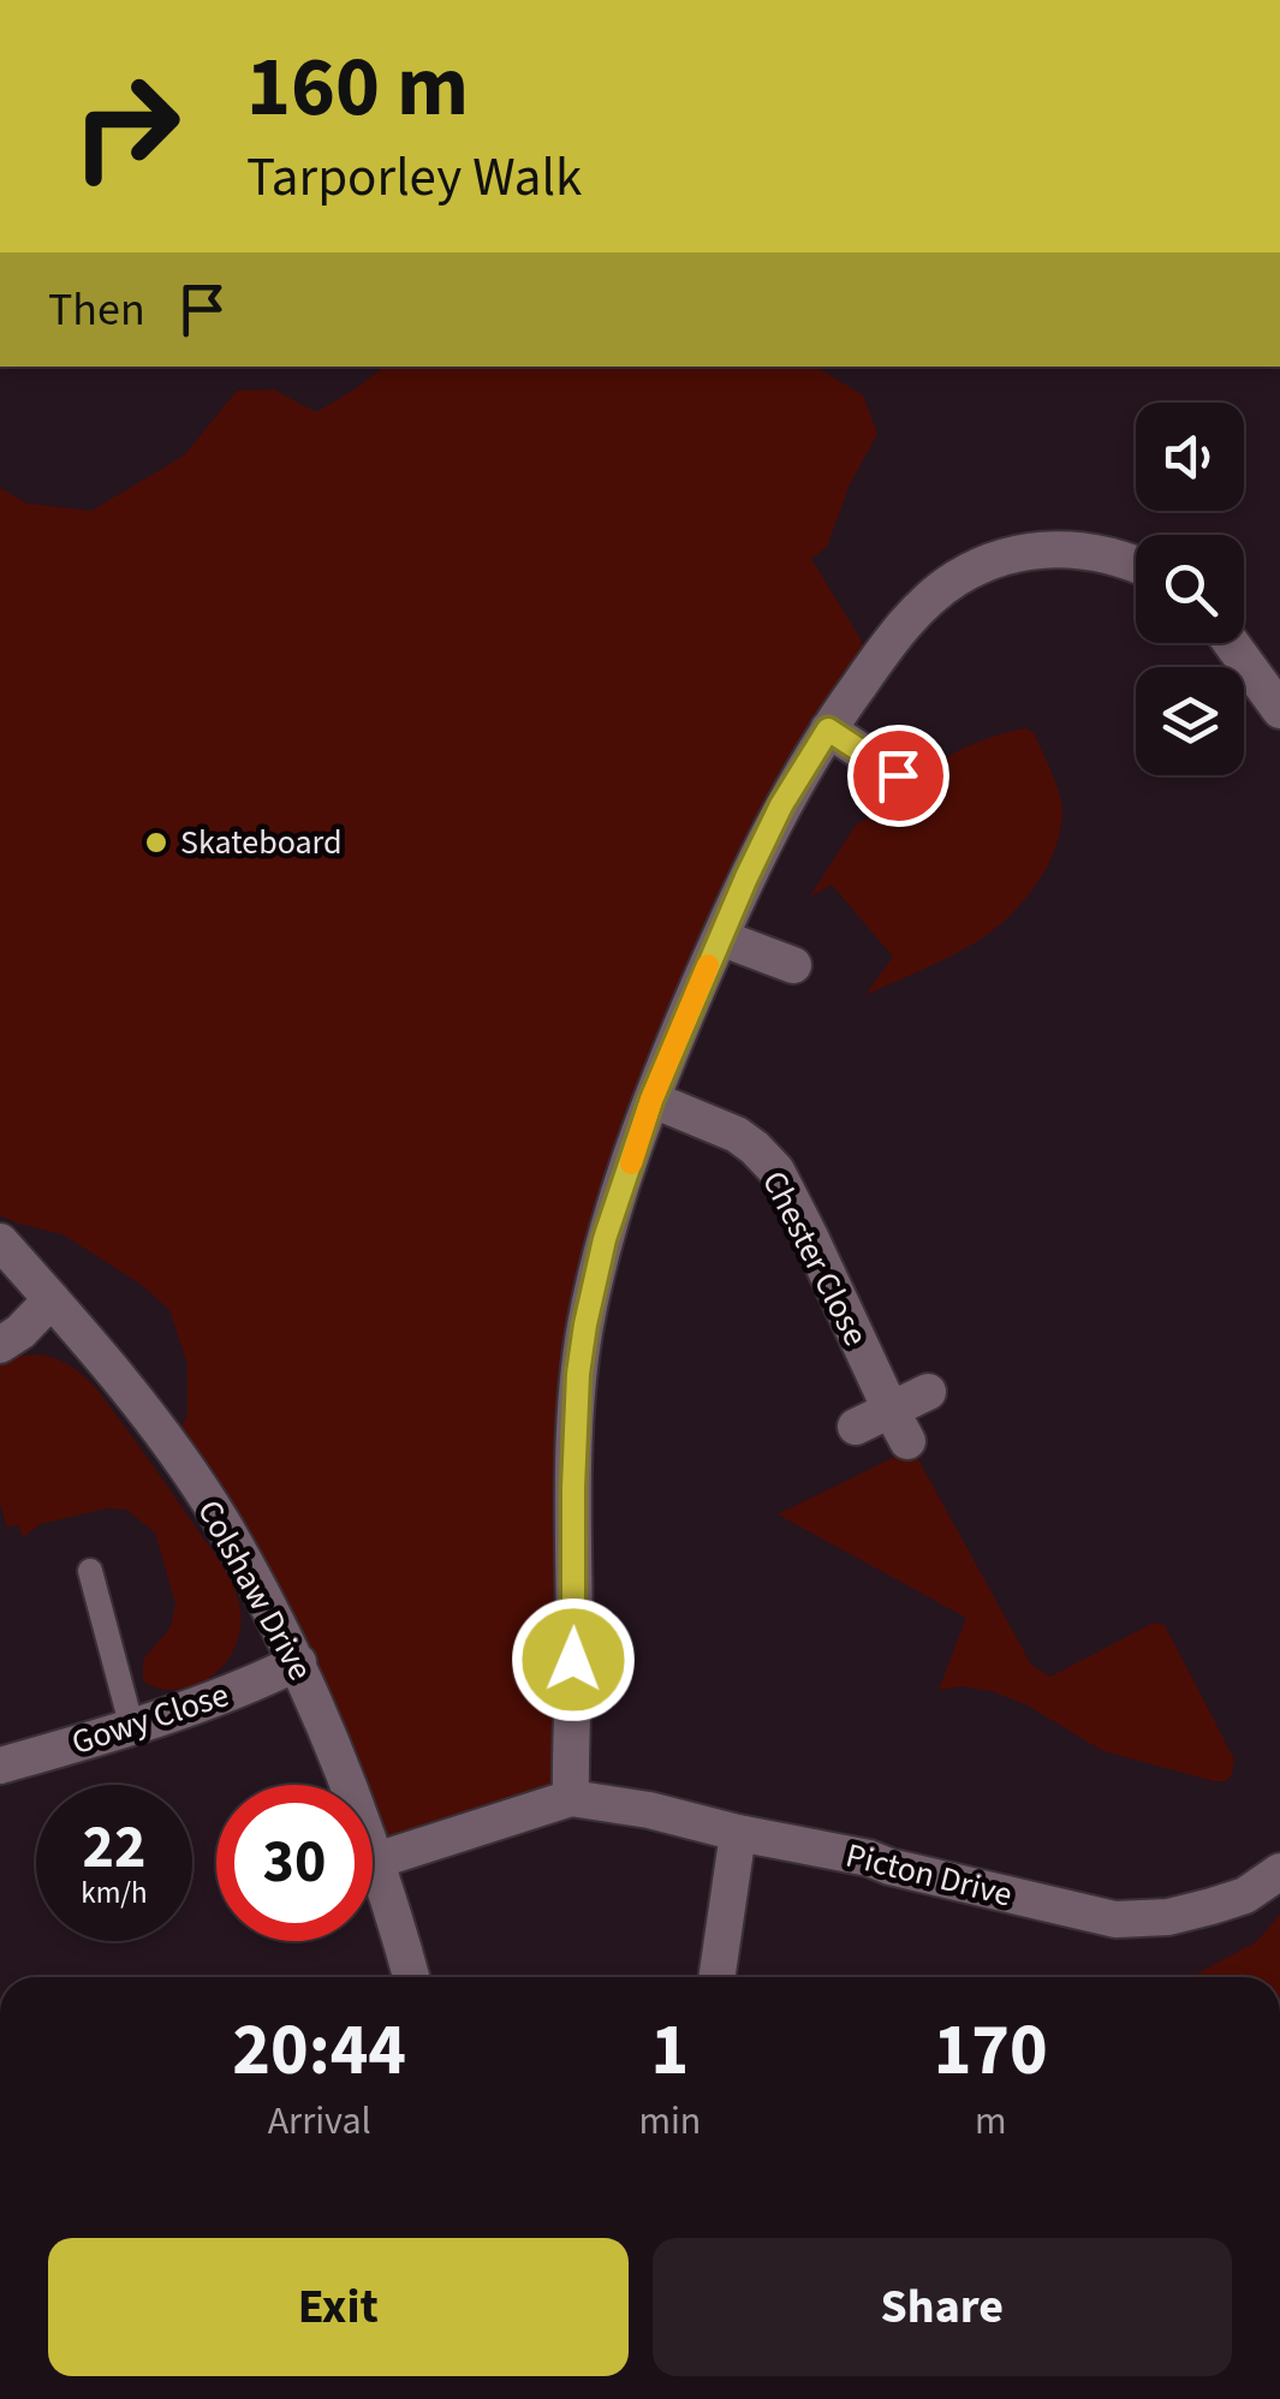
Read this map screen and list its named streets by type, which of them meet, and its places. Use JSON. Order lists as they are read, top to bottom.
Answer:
{
  "streets": {
    "street": [
      "Chester Close",
      "Colshaw Drive",
      "Gowy Close",
      "Picton Drive"
    ]
  },
  "crossings": [
    ["Colshaw Drive", "Gowy Close"],
    ["Colshaw Drive", "Picton Drive"]
  ],
  "places": ["Skateboard"],
  "page": {
    "turn": ["160 m", "Tarporley Walk"],
    "then": "Then",
    "speed": "22 km/h",
    "limit": "30",
    "eta": [
      "20:44",
      "Arrival",
      "1",
      "min",
      "170",
      "m"
    ],
    "buttons": ["Exit", "Share"]
  }
}
